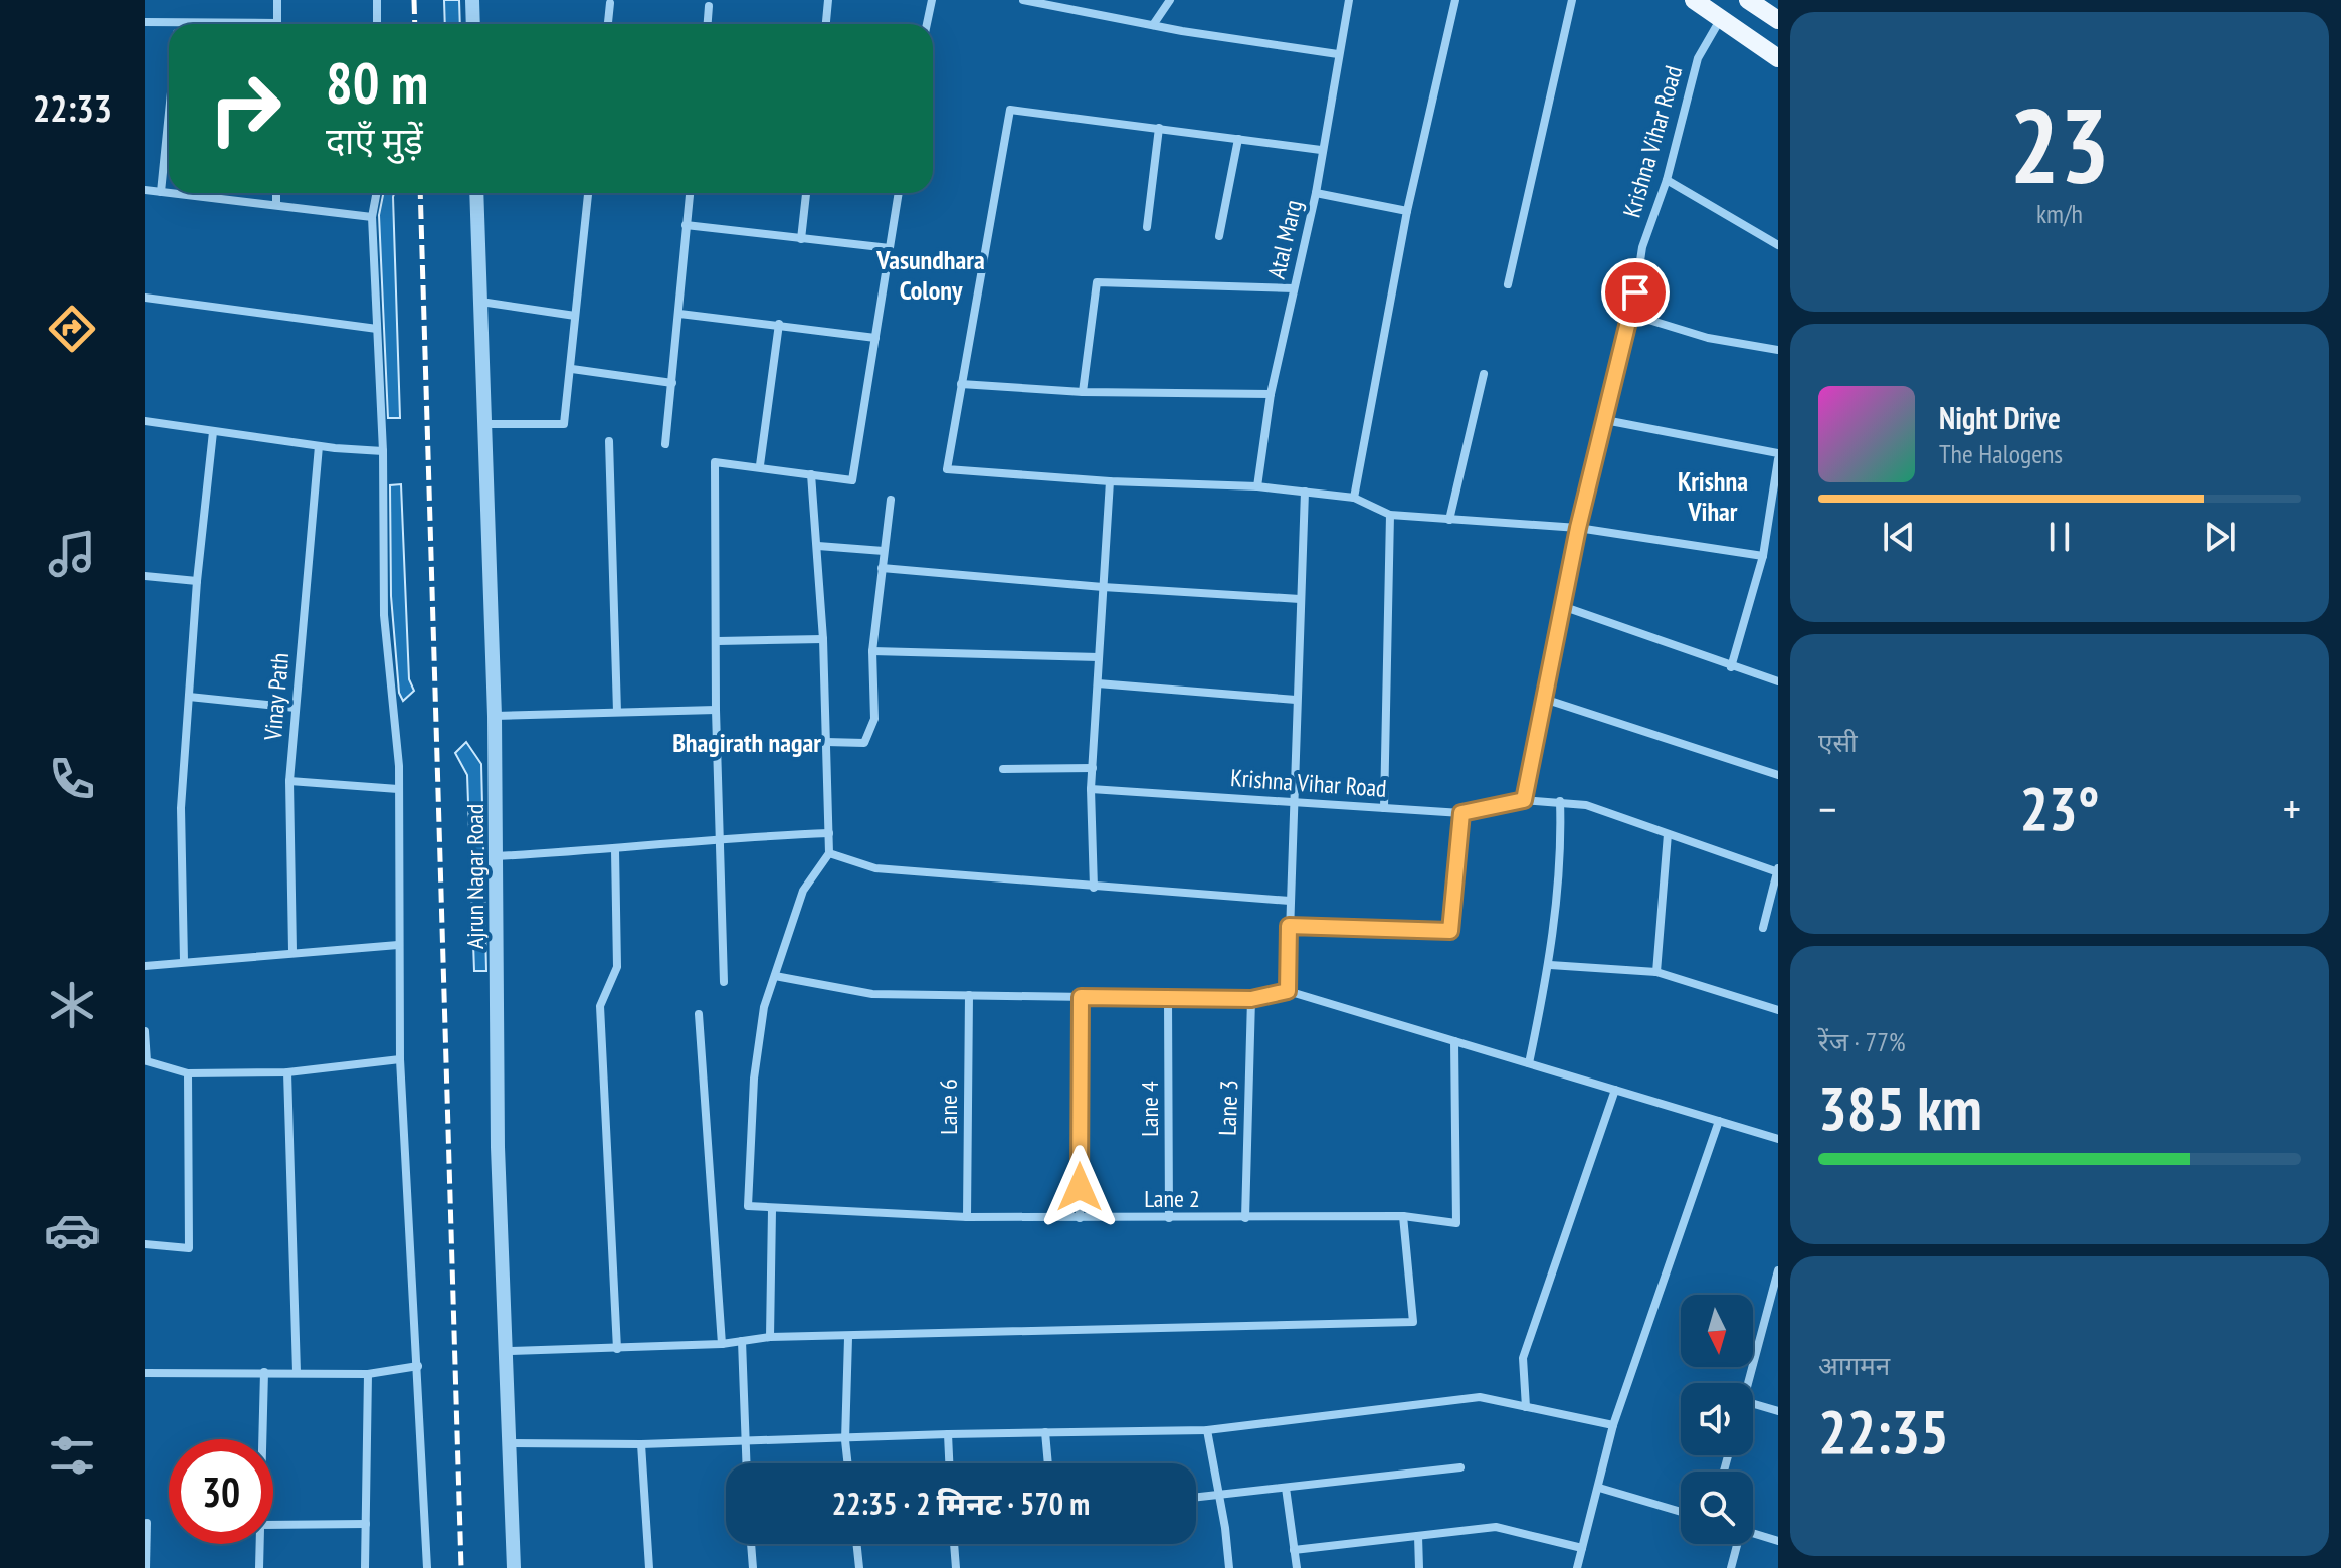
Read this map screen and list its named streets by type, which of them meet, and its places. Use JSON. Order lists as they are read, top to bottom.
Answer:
{
  "streets": {
    "street": [
      "Krishna Vihar Road",
      "Atal Marg",
      "Vinay Path",
      "Ajrun Nagar Road",
      "Lane 6",
      "Lane 3",
      "Lane 4",
      "Lane 2"
    ]
  },
  "crossings": [
    ["Lane 6", "Lane 2"],
    ["Lane 3", "Lane 2"],
    ["Lane 4", "Lane 2"]
  ],
  "districts": ["Vasundhara Colony", "Krishna Vihar", "Bhagirath nagar"],
  "north": "bottom",
  "page": {
    "tabs": "22:33",
    "tile": [
      ["23", "km/h"],
      "एसी",
      ["रेंज · 77%", "385 km"],
      ["आगमन", "22:35"]
    ],
    "turn": ["80 m", "दाएँ मुड़ें"],
    "song": ["Night Drive", "The Halogens"],
    "heat": ["−", "23°", "+"],
    "limit": "30",
    "trip": "22:35 · 2 मिनट · 570 m"
  }
}
